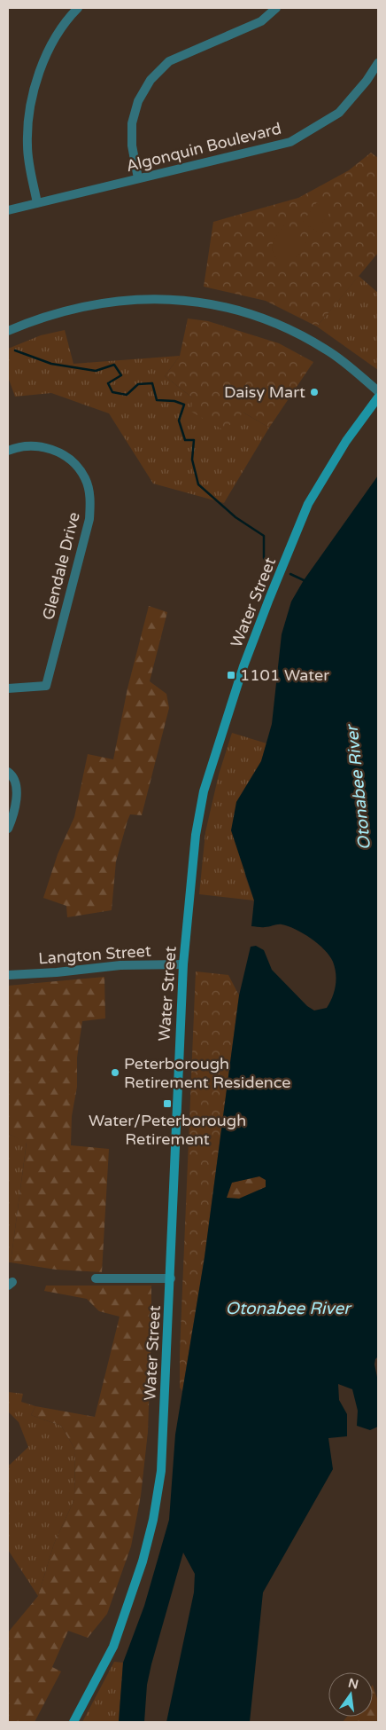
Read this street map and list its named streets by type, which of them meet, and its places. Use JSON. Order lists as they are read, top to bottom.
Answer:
{
  "streets": {
    "main road": ["Water Street"],
    "street": ["Algonquin Boulevard", "Glendale Drive", "Langton Street"]
  },
  "crossings": [
    ["Water Street", "Langton Street"]
  ],
  "water": ["Otonabee River"],
  "places": {
    "other": ["Daisy Mart", "Peterborough Retirement Residence"],
    "transit": ["1101 Water", "Water/Peterborough Retirement"]
  },
  "north": "top"
}
